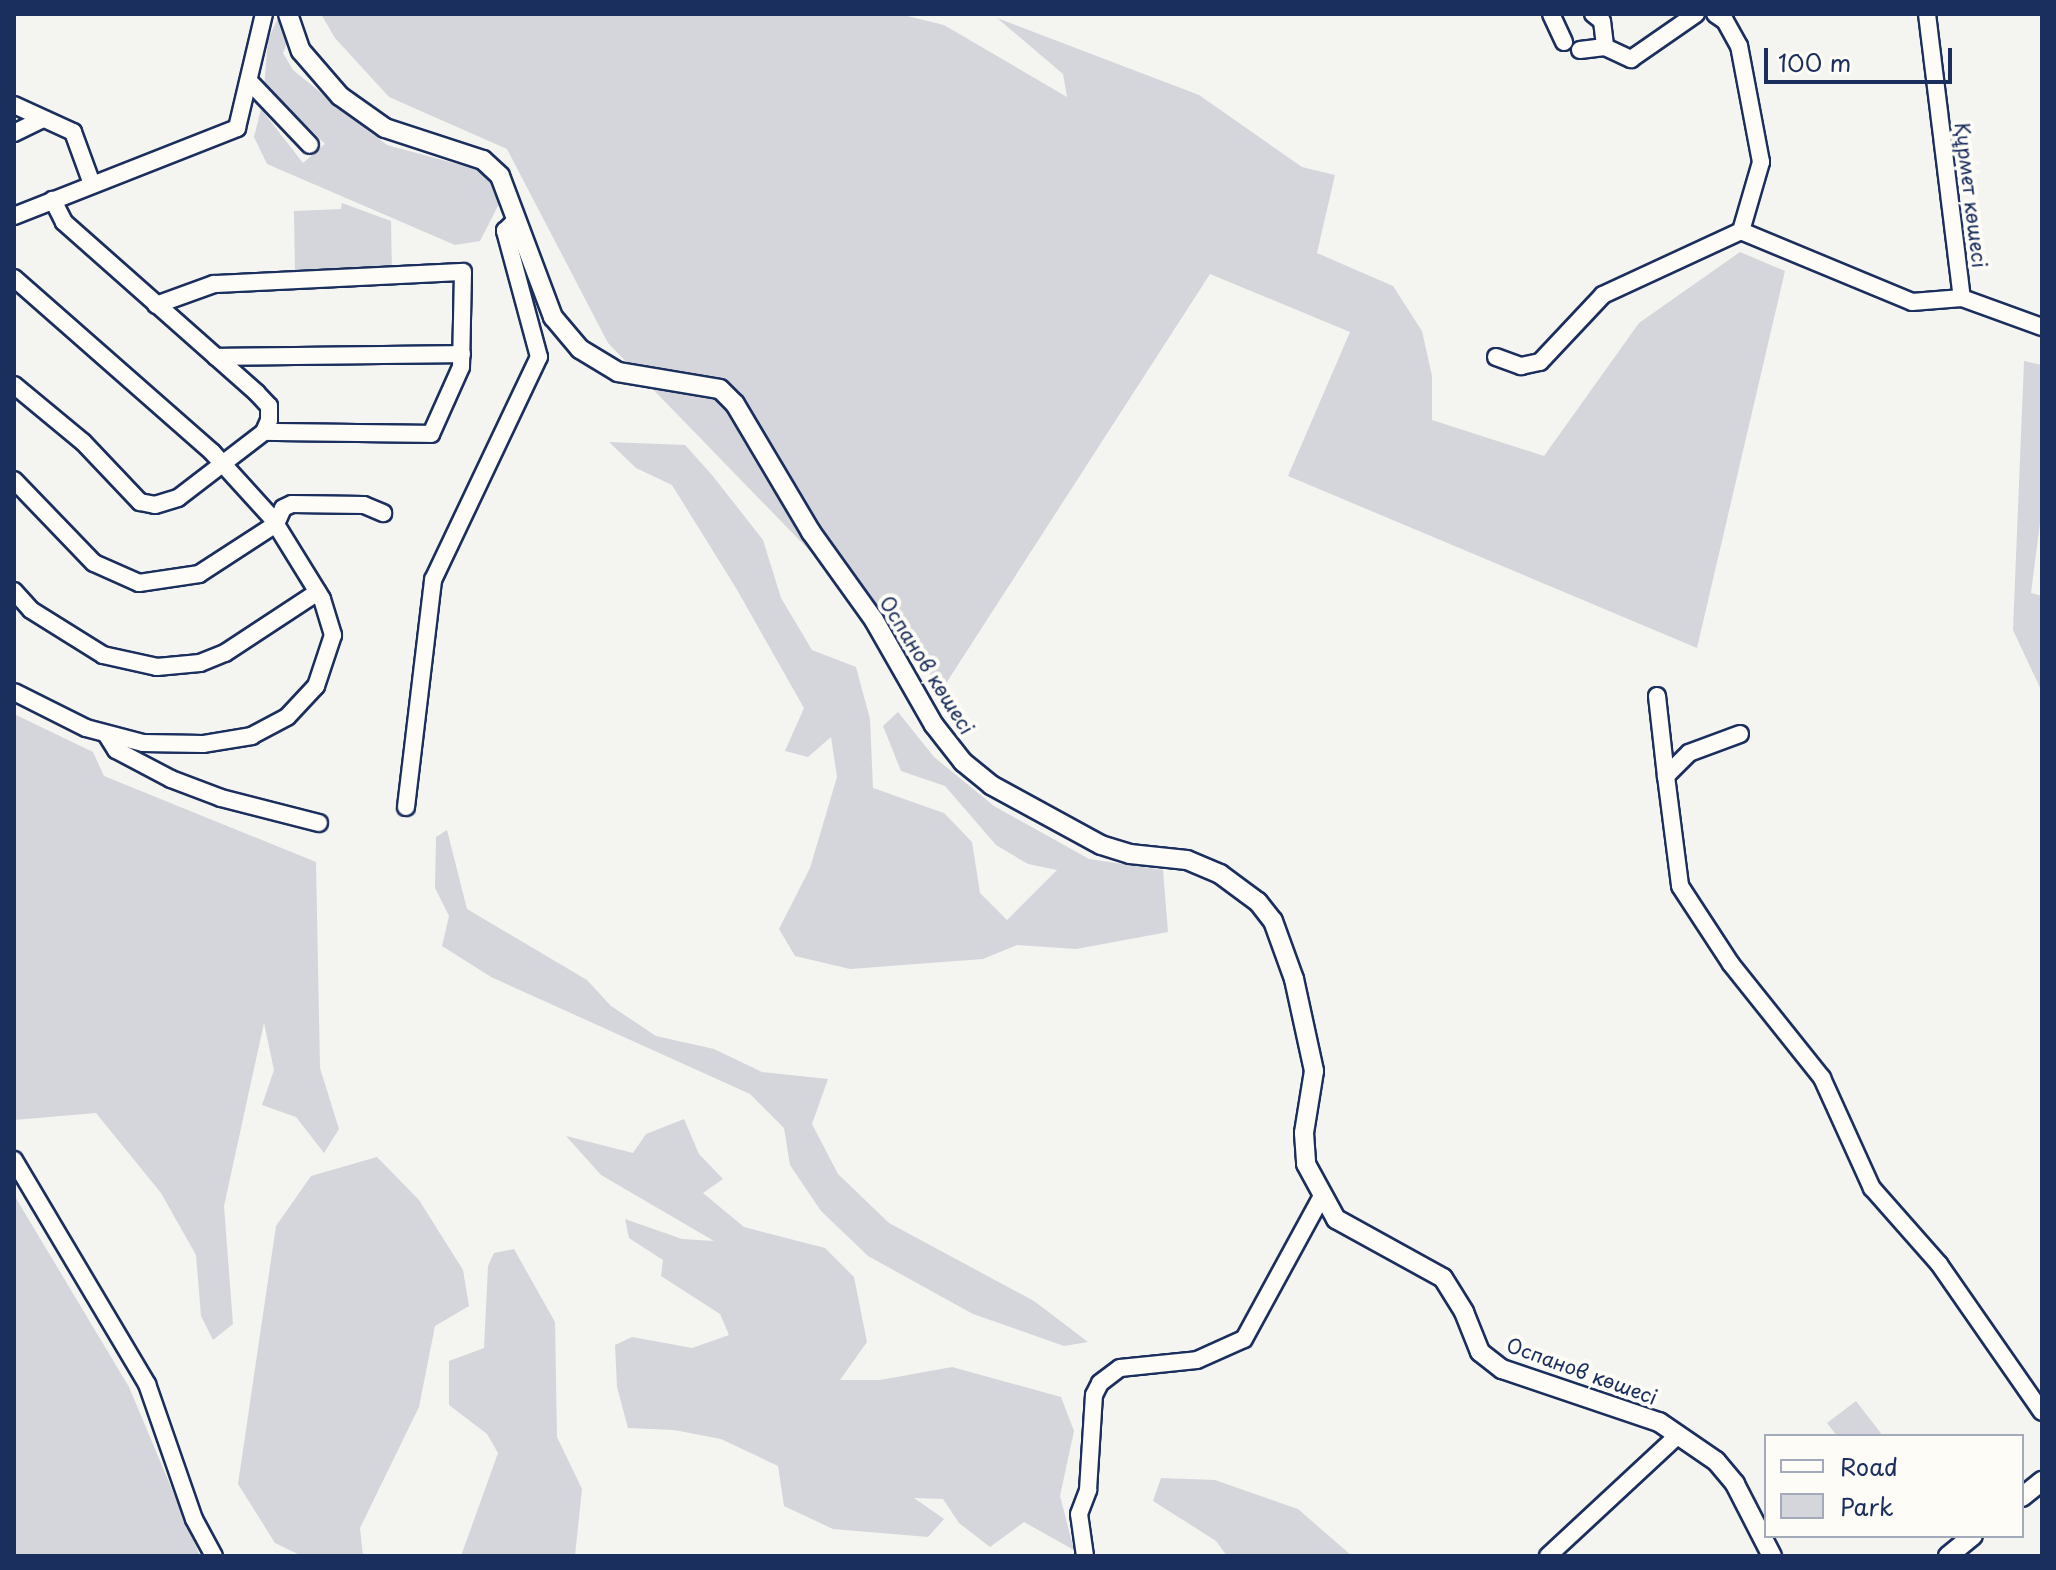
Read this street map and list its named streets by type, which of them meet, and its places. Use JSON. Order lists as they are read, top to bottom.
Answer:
{
  "streets": {
    "street": ["Құрмет көшесі", "Оспанов көшесі"]
  },
  "legend": ["Road", "Park"],
  "scale_bar": "100 m"
}
